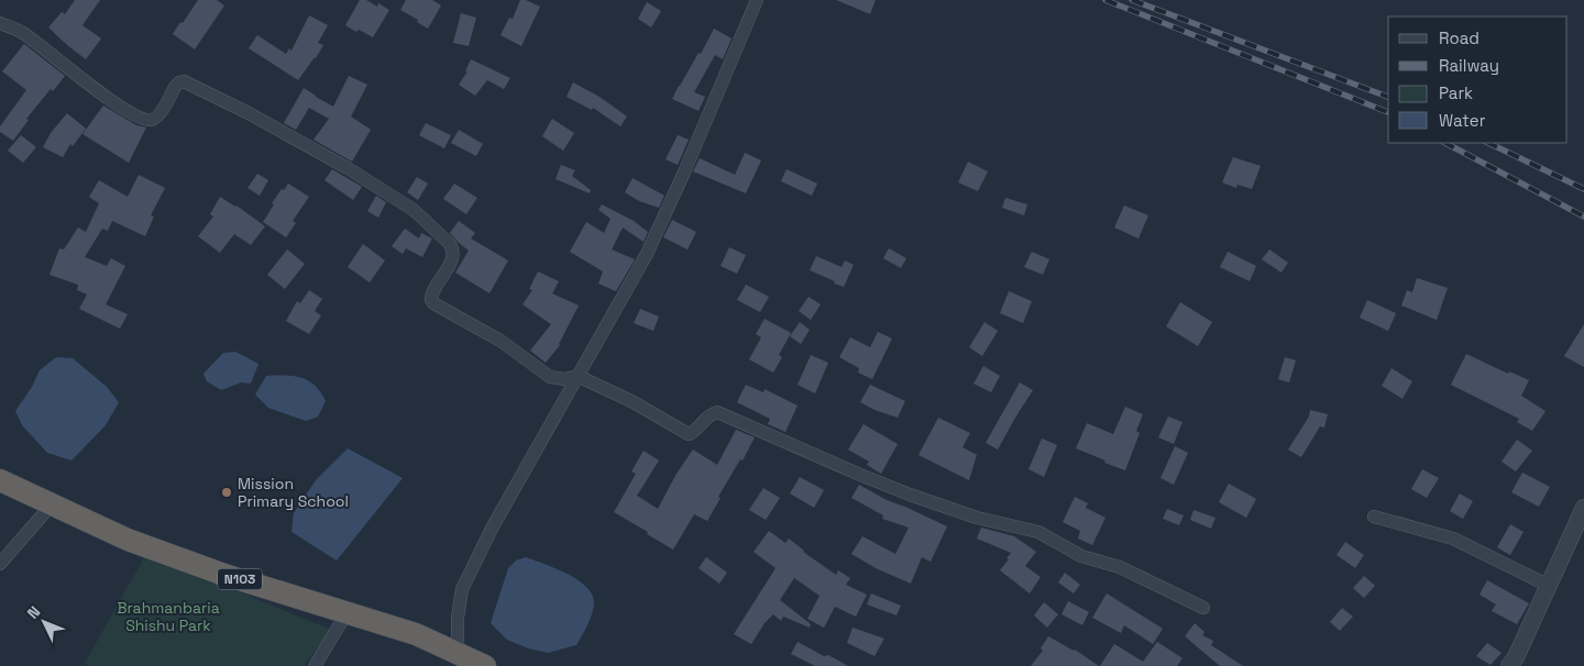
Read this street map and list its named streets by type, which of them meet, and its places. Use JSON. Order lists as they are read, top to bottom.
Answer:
{
  "streets": {
    "highway": ["N103"]
  },
  "parks": ["Brahmanbaria Shishu Park"],
  "places": ["Mission Primary School"],
  "legend": [
    "Road",
    "Railway",
    "Park",
    "Water"
  ],
  "north": "top left"
}
